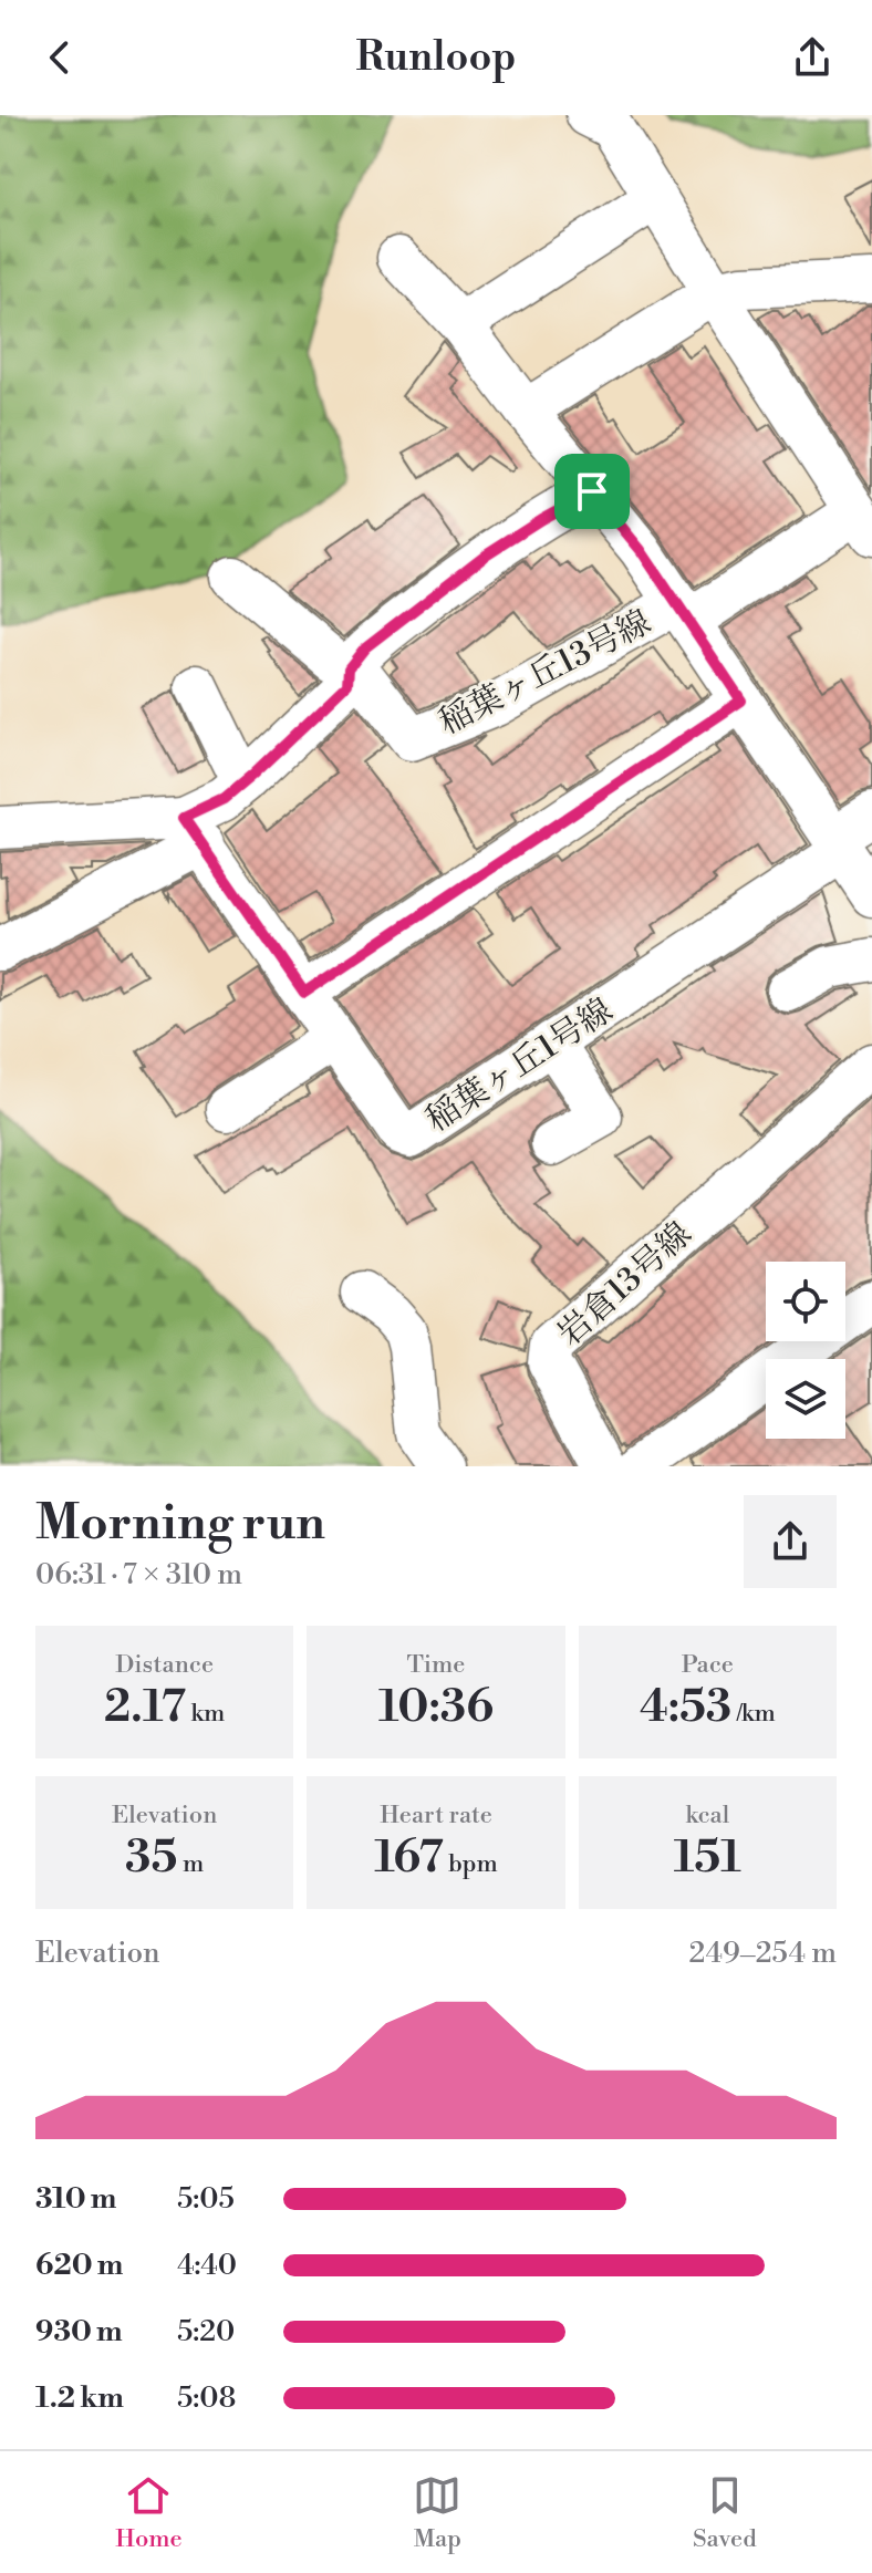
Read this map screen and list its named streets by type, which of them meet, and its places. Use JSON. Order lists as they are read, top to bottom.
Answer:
{
  "streets": {
    "street": ["稲葉ヶ丘13号線", "稲葉ヶ丘1号線", "岩倉13号線"]
  },
  "page": {
    "header": "Runloop",
    "heading": ["Morning run", "06:31 · 7 × 310 m"],
    "stats": [
      ["Distance", "2.17 km"],
      ["Time", "10:36"],
      ["Pace", "4:53 /km"],
      ["Elevation", "35 m"],
      ["Heart rate", "167 bpm"],
      ["kcal", "151"]
    ],
    "chart": ["Elevation", "249–254 m"],
    "list": [
      {
        "name": "310 m",
        "note": "5:05"
      },
      {
        "name": "620 m",
        "note": "4:40"
      },
      {
        "name": "930 m",
        "note": "5:20"
      },
      {
        "name": "1.2 km",
        "note": "5:08"
      }
    ],
    "tabs": ["Home", "Map", "Saved"]
  }
}
